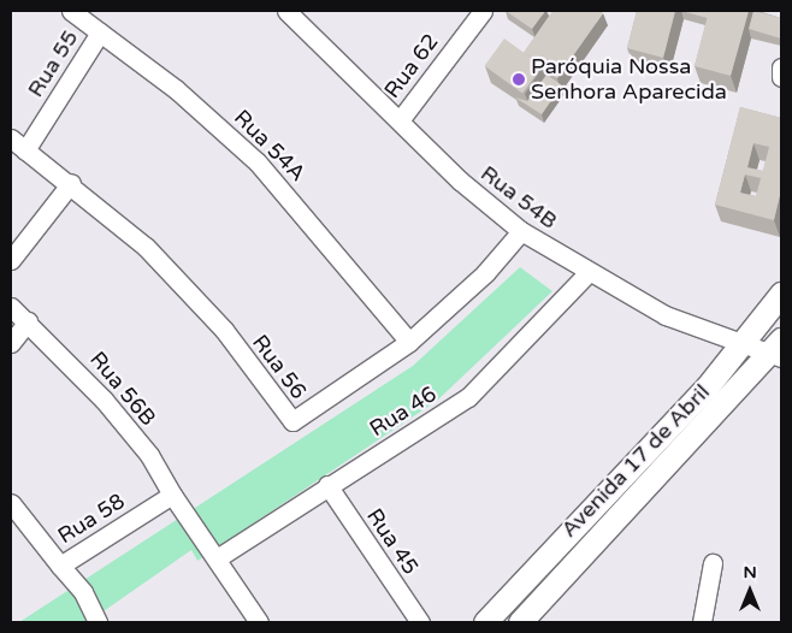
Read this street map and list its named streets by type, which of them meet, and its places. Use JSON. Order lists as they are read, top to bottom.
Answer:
{
  "streets": {
    "main road": ["Avenida 17 de Abril"],
    "street": [
      "Rua 55",
      "Rua 62",
      "Rua 54A",
      "Rua 54B",
      "Rua 56",
      "Rua 56B",
      "Rua 46",
      "Rua 58",
      "Rua 45"
    ]
  },
  "crossings": [
    ["Rua 55", "Rua 54A"],
    ["Rua 55", "Rua 56"],
    ["Rua 62", "Rua 54B"],
    ["Rua 54A", "Rua 56"],
    ["Rua 54B", "Rua 56"],
    ["Rua 54B", "Rua 46"],
    ["Rua 54B", "Avenida 17 de Abril"],
    ["Rua 56B", "Rua 46"],
    ["Rua 56B", "Rua 58"],
    ["Rua 46", "Rua 45"]
  ],
  "places": ["Paróquia Nossa Senhora Aparecida"],
  "north": "top"
}
